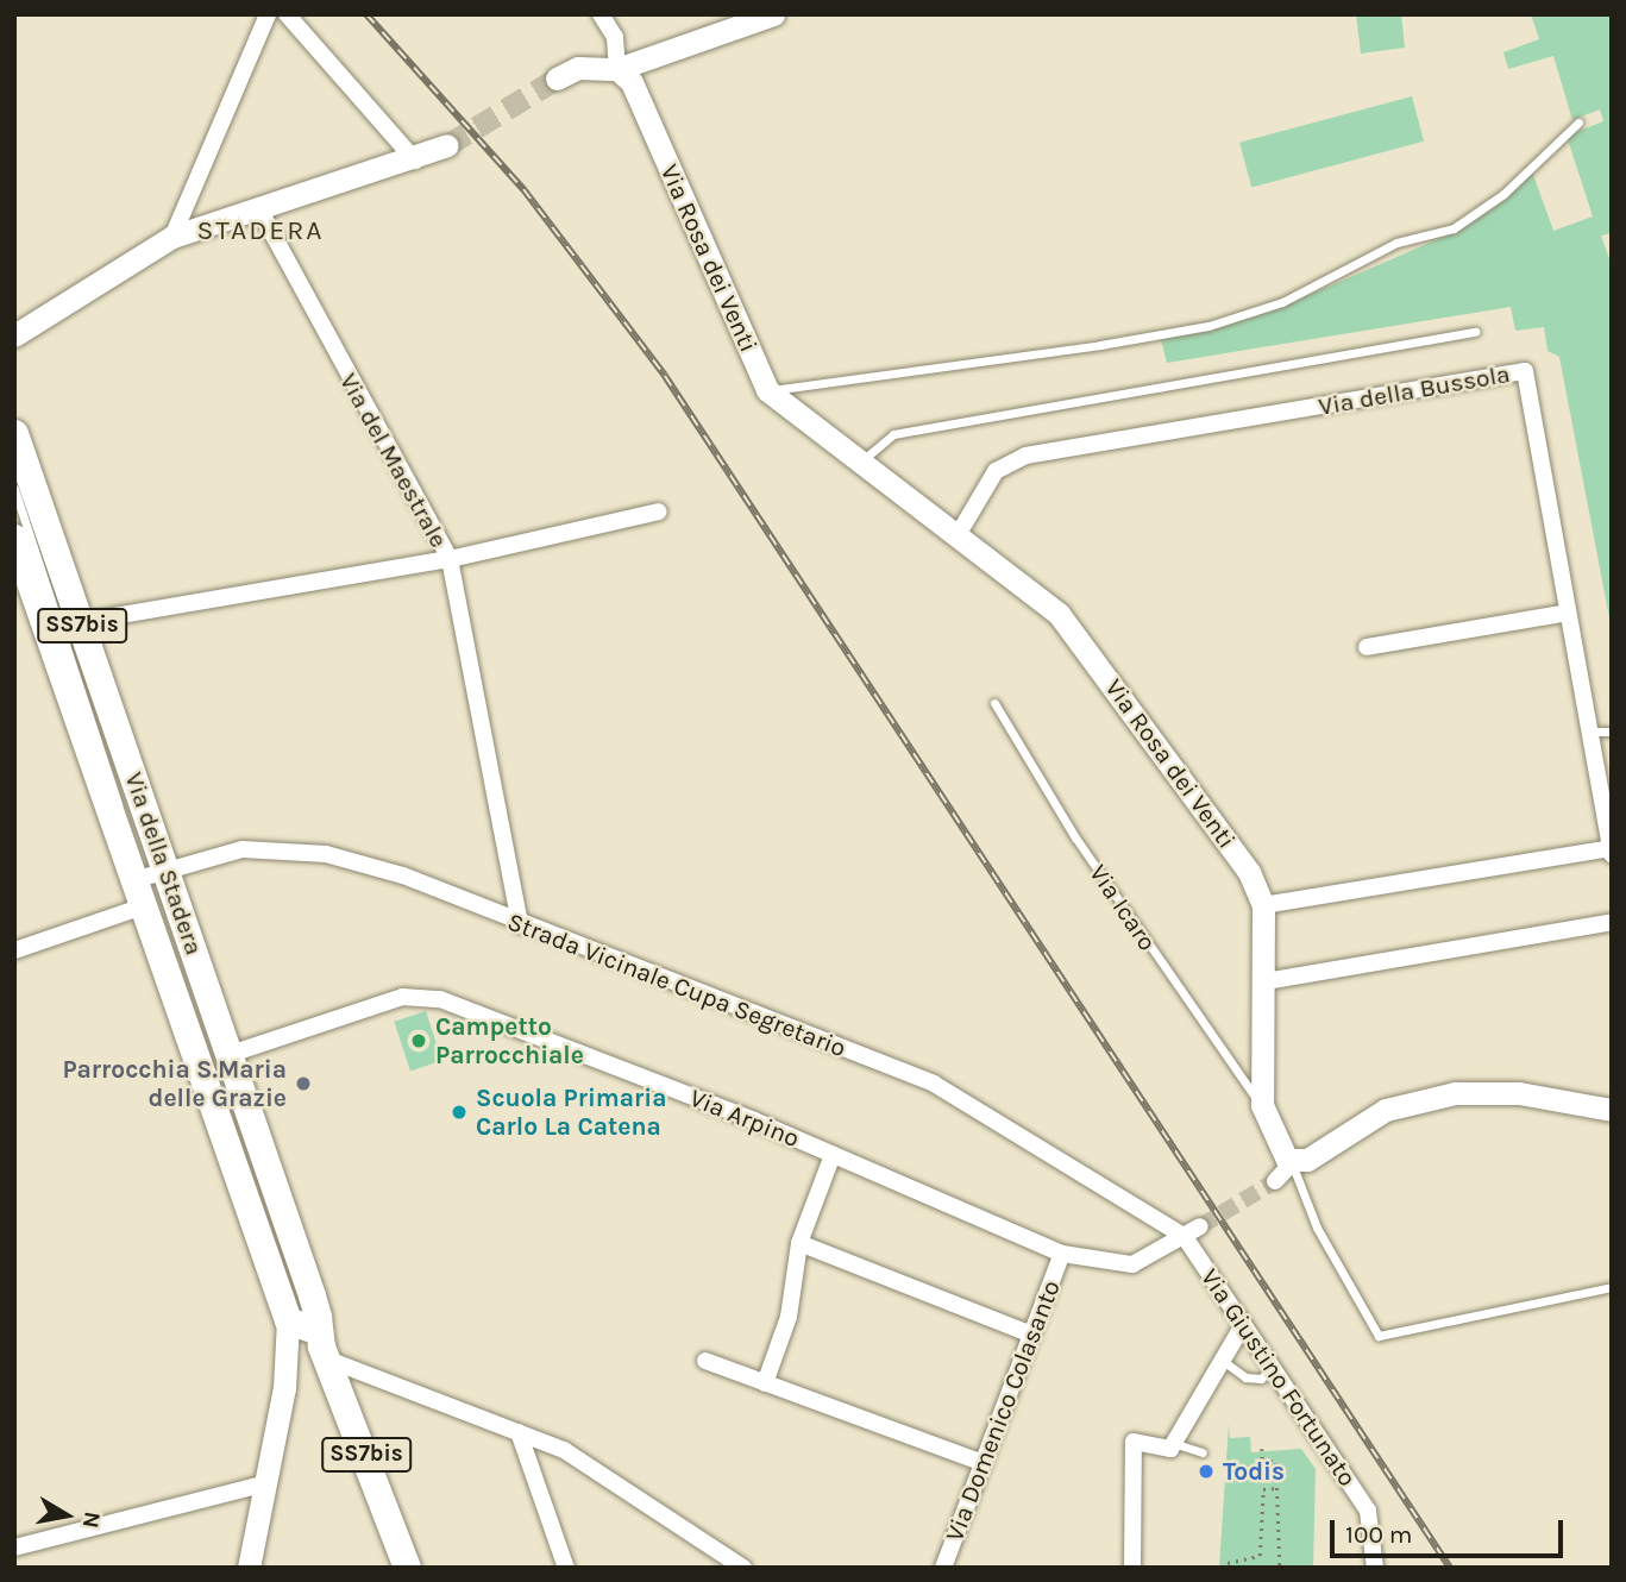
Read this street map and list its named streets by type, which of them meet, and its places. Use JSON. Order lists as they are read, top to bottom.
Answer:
{
  "streets": {
    "main road": ["SS7bis", "Via della Stadera"],
    "street": [
      "Via Rosa dei Venti",
      "Via della Bussola",
      "Via del Maestrale",
      "Strada Vicinale Cupa Segretario",
      "Via Arpino",
      "Via Giustino Fortunato",
      "Via Domenico Colasanto"
    ],
    "lane": ["Via Icaro"]
  },
  "crossings": [
    ["Via Rosa dei Venti", "Via della Bussola"],
    ["Via Rosa dei Venti", "Via Icaro"],
    ["Via del Maestrale", "Strada Vicinale Cupa Segretario"],
    ["SS7bis", "Via della Stadera"],
    ["Via della Stadera", "Strada Vicinale Cupa Segretario"],
    ["Via della Stadera", "Via Arpino"],
    ["Strada Vicinale Cupa Segretario", "Via Arpino"],
    ["Strada Vicinale Cupa Segretario", "Via Giustino Fortunato"],
    ["Via Arpino", "Via Giustino Fortunato"],
    ["Via Arpino", "Via Domenico Colasanto"]
  ],
  "districts": ["STADERA"],
  "places": [
    "Campetto Parrocchiale",
    "Parrocchia S.Maria delle Grazie",
    "Scuola Primaria Carlo La Catena",
    "Todis"
  ],
  "scale_bar": "100 m",
  "north": "right"
}
